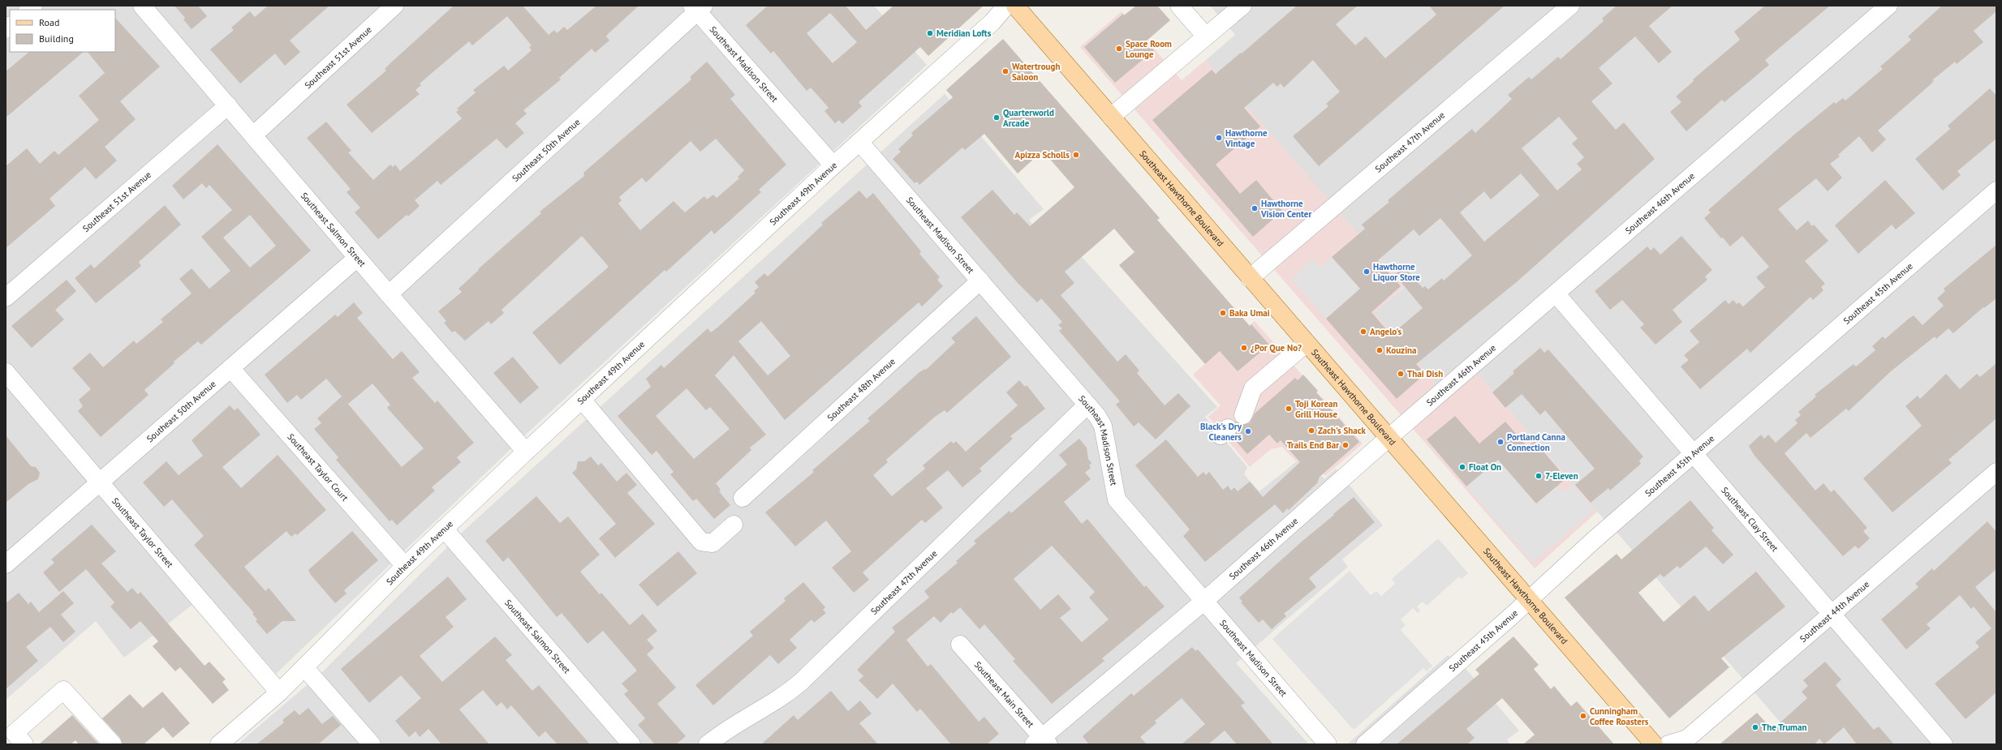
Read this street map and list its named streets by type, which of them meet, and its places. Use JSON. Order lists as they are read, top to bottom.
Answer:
{
  "streets": {
    "main road": ["Southeast Hawthorne Boulevard"],
    "street": [
      "Southeast 51st Avenue",
      "Southeast Madison Street",
      "Southeast 47th Avenue",
      "Southeast 50th Avenue",
      "Southeast 49th Avenue",
      "Southeast 46th Avenue",
      "Southeast Salmon Street",
      "Southeast 45th Avenue",
      "Southeast 48th Avenue",
      "Southeast Taylor Court",
      "Southeast Clay Street",
      "Southeast Taylor Street",
      "Southeast 44th Avenue",
      "Southeast Main Street"
    ]
  },
  "crossings": [
    ["Southeast 51st Avenue", "Southeast Salmon Street"],
    ["Southeast Madison Street", "Southeast 47th Avenue"],
    ["Southeast Madison Street", "Southeast 50th Avenue"],
    ["Southeast Madison Street", "Southeast 49th Avenue"],
    ["Southeast Madison Street", "Southeast 46th Avenue"],
    ["Southeast Madison Street", "Southeast 48th Avenue"],
    ["Southeast 47th Avenue", "Southeast Hawthorne Boulevard"],
    ["Southeast 50th Avenue", "Southeast Salmon Street"],
    ["Southeast 50th Avenue", "Southeast Taylor Court"],
    ["Southeast 50th Avenue", "Southeast Taylor Street"],
    ["Southeast 49th Avenue", "Southeast Salmon Street"],
    ["Southeast 49th Avenue", "Southeast Taylor Court"],
    ["Southeast 49th Avenue", "Southeast Taylor Street"],
    ["Southeast Hawthorne Boulevard", "Southeast 46th Avenue"],
    ["Southeast Hawthorne Boulevard", "Southeast 45th Avenue"],
    ["Southeast 46th Avenue", "Southeast Clay Street"],
    ["Southeast 46th Avenue", "Southeast Main Street"],
    ["Southeast 45th Avenue", "Southeast Clay Street"],
    ["Southeast Clay Street", "Southeast 44th Avenue"]
  ],
  "places": [
    "Meridian Lofts",
    "Space Room Lounge",
    "Watertrough Saloon",
    "Quarterworld Arcade",
    "Hawthorne Vintage",
    "Apizza Scholls",
    "Hawthorne Vision Center",
    "Hawthorne Liquor Store",
    "Baka Umai",
    "Angelo's",
    "¿Por Que No?",
    "Kouzina",
    "Thai Dish",
    "Toji Korean Grill House",
    "Zach's Shack",
    "Black's Dry Cleaners",
    "Portland Canna Connection",
    "Trails End Bar",
    "Float On",
    "7-Eleven",
    "Cunningham Coffee Roasters",
    "The Truman"
  ],
  "legend": ["Road", "Building"]
}
